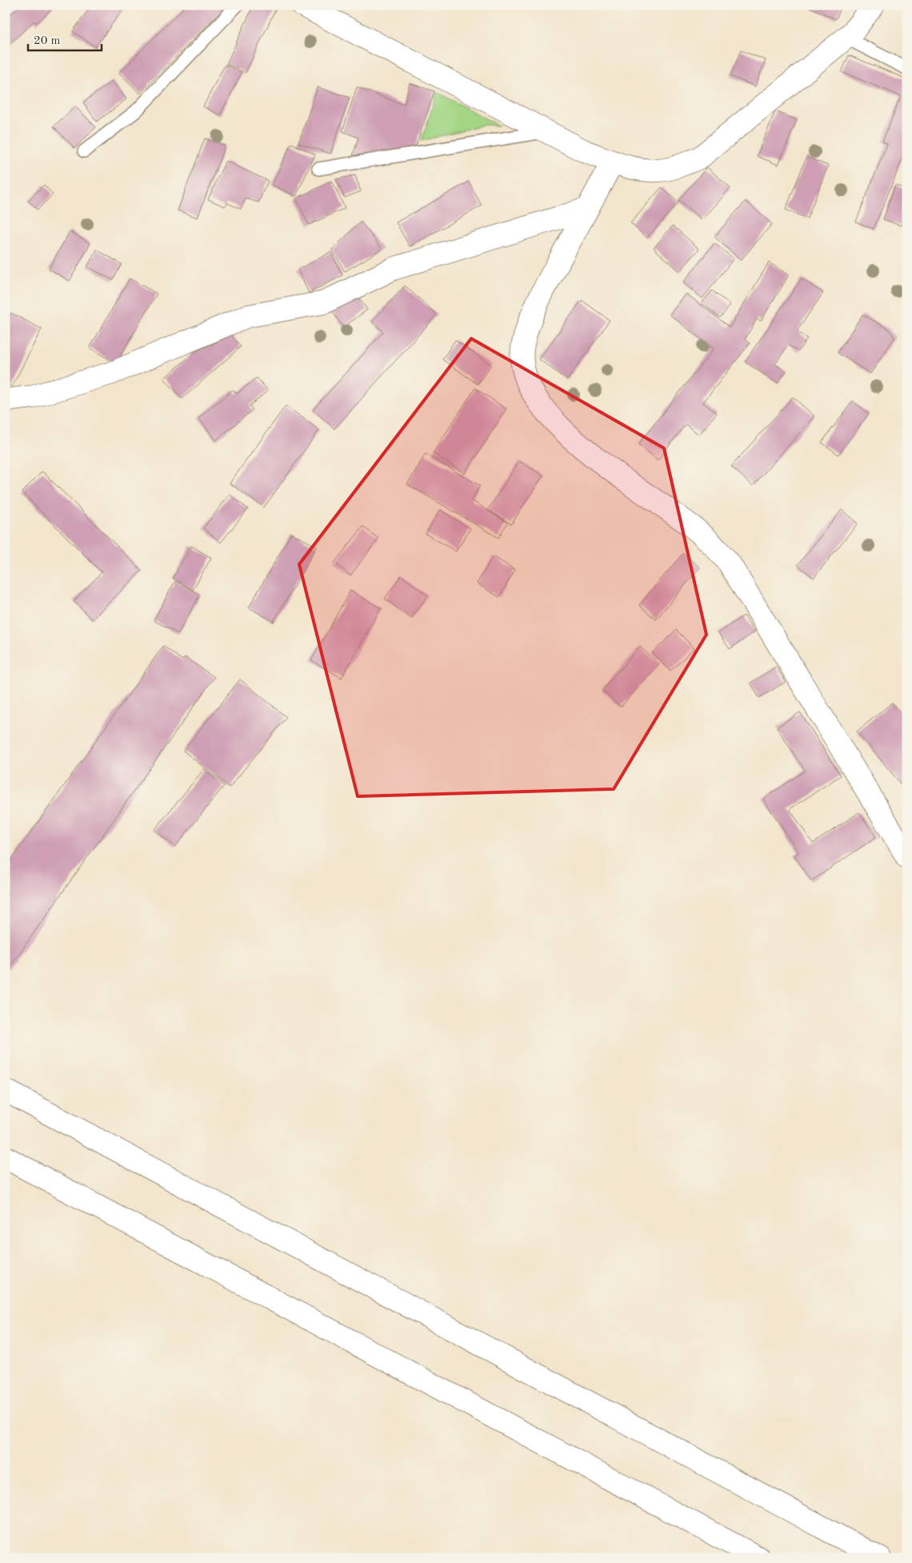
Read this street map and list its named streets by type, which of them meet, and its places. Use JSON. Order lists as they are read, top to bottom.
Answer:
{
  "scale_bar": "20 m"
}
